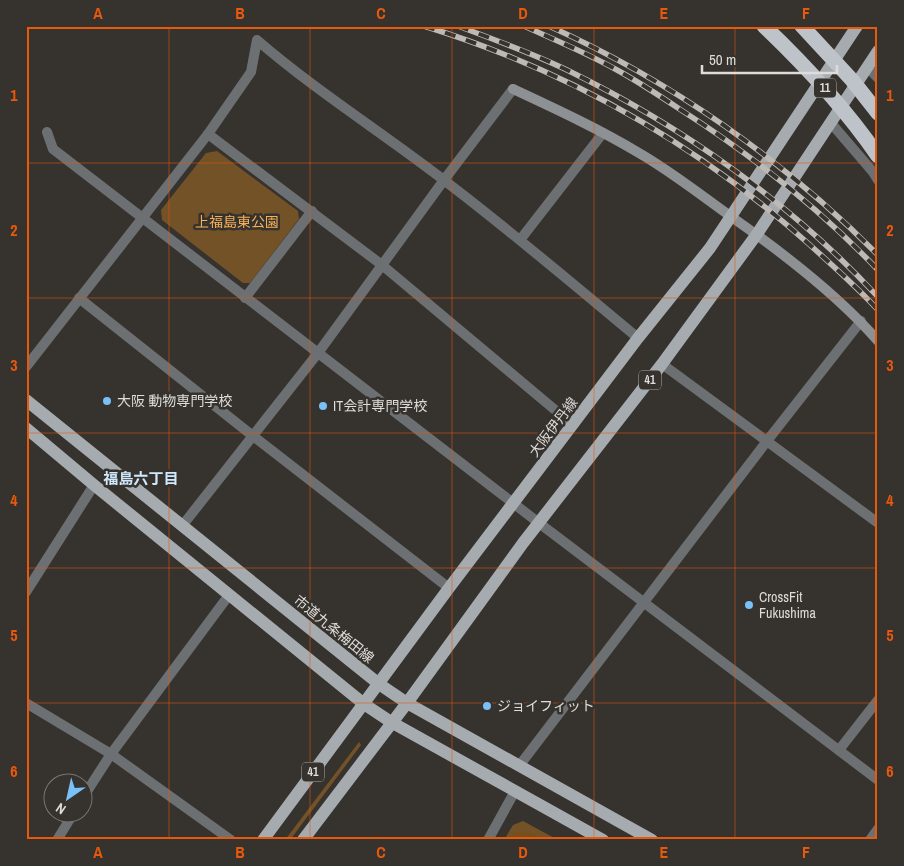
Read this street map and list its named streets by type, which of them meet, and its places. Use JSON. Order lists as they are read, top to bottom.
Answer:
{
  "streets": {
    "highway": ["11"],
    "main road": ["41", "大阪伊丹線", "市道九条梅田線"]
  },
  "crossings": [
    ["41", "市道九条梅田線"],
    ["大阪伊丹線", "市道九条梅田線"]
  ],
  "districts": ["福島六丁目"],
  "parks": ["上福島東公園"],
  "places": [
    "大阪 動物専門学校",
    "IT会計専門学校",
    "CrossFit Fukushima",
    "ジョイフィット"
  ],
  "scale_bar": "50 m",
  "north": "bottom left",
  "grid": {
    "columns": [
      "A",
      "B",
      "C",
      "D",
      "E",
      "F"
    ],
    "rows": [
      "1",
      "2",
      "3",
      "4",
      "5",
      "6"
    ]
  }
}
